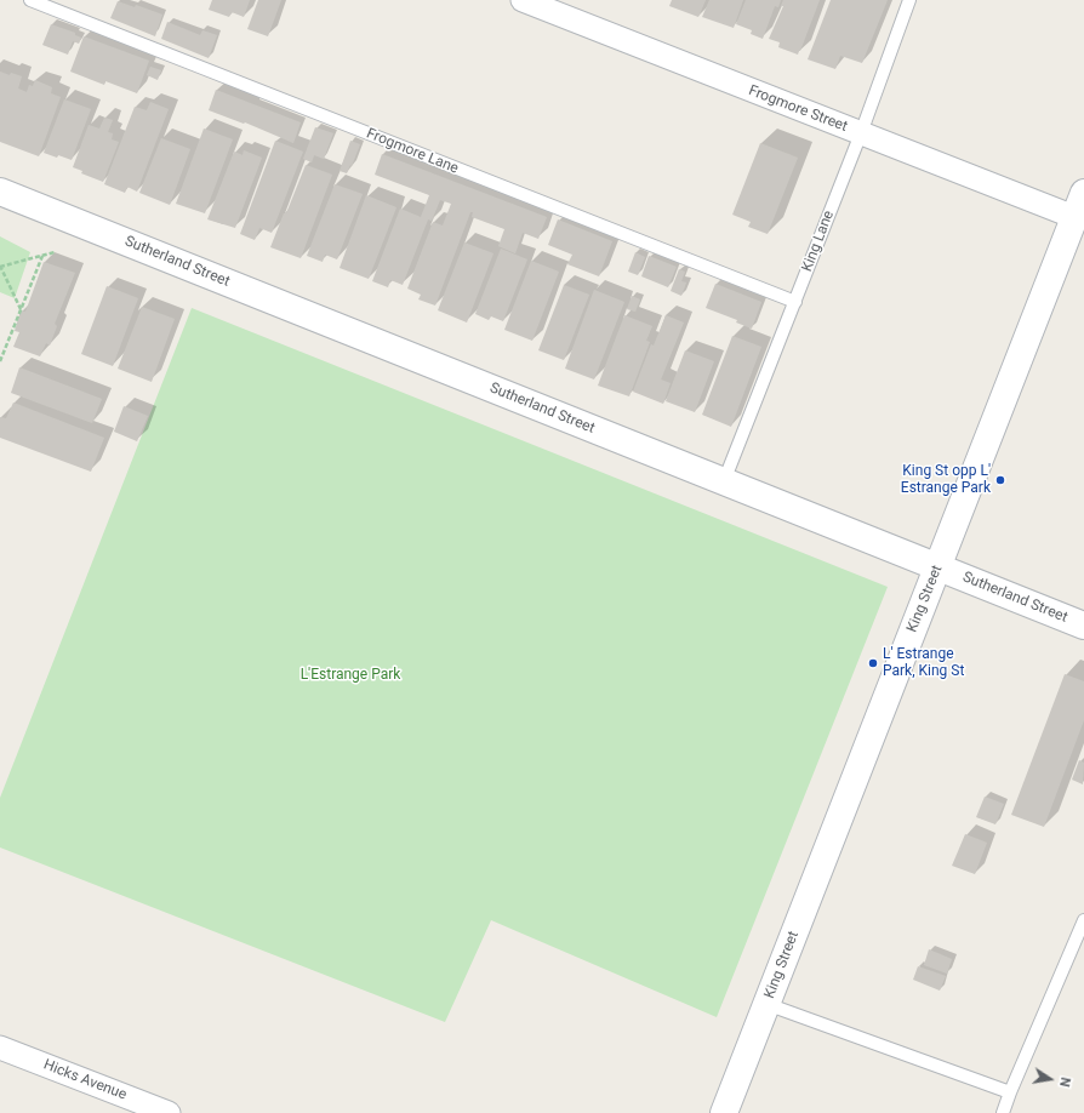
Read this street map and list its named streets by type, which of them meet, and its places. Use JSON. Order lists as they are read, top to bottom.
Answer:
{
  "streets": {
    "street": [
      "Frogmore Street",
      "Sutherland Street",
      "King Street",
      "Hicks Avenue"
    ],
    "lane": ["Frogmore Lane", "King Lane"]
  },
  "crossings": [
    ["Frogmore Street", "King Lane"],
    ["Frogmore Street", "King Street"],
    ["Frogmore Lane", "King Lane"],
    ["King Lane", "Sutherland Street"],
    ["Sutherland Street", "King Street"]
  ],
  "parks": ["L'Estrange Park"],
  "places": ["King St opp L' Estrange Park", "L' Estrange Park, King St"],
  "north": "right"
}
